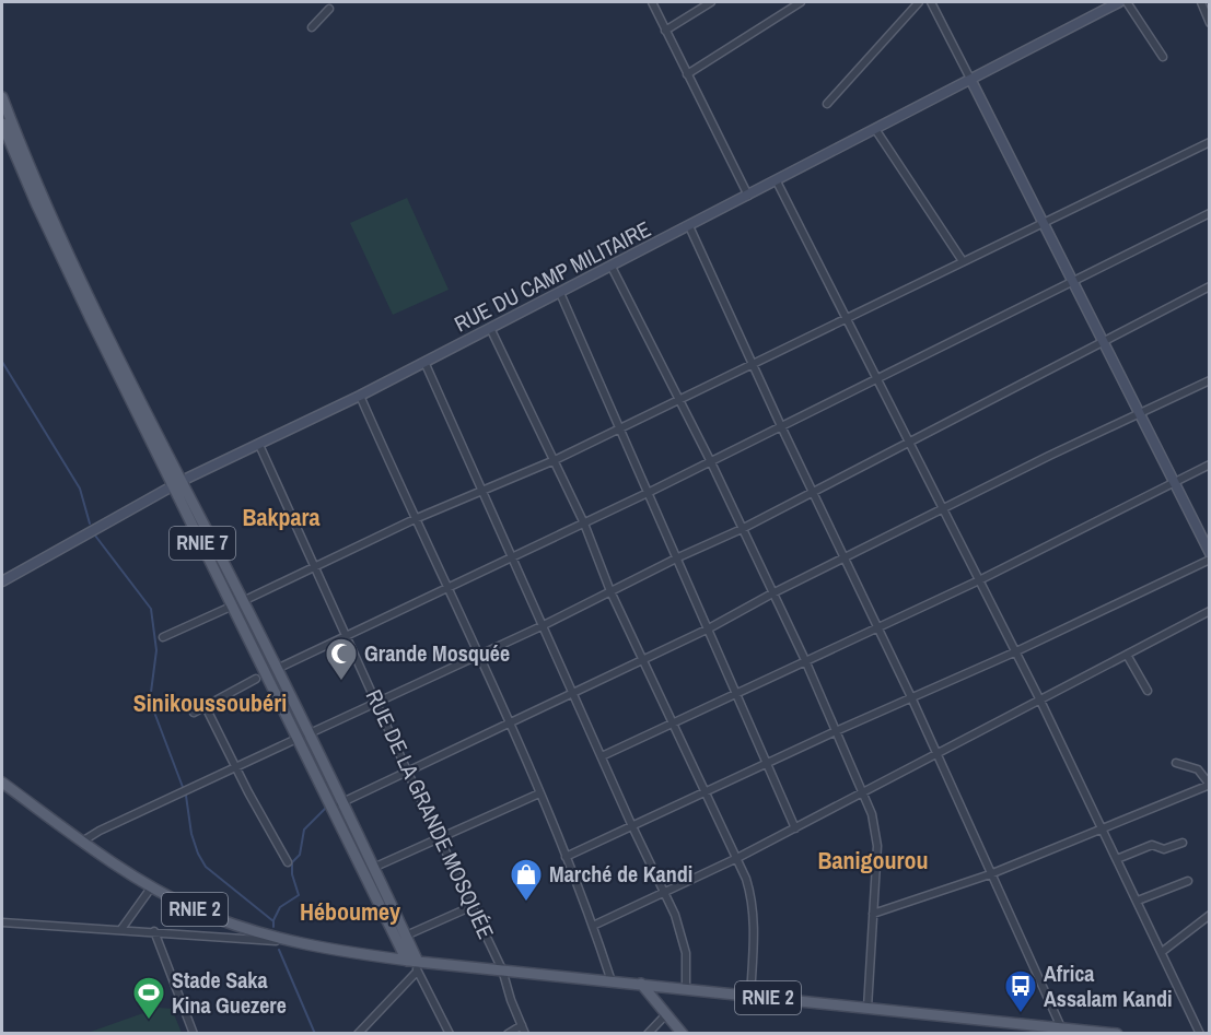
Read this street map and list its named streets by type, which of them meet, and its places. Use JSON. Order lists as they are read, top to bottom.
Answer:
{
  "streets": {
    "main road": ["RNIE 7", "RNIE 2"],
    "street": ["RUE DU CAMP MILITAIRE", "RUE DE LA GRANDE MOSQUÉE"]
  },
  "crossings": [
    ["RUE DU CAMP MILITAIRE", "RNIE 7"],
    ["RUE DU CAMP MILITAIRE", "RUE DE LA GRANDE MOSQUÉE"],
    ["RNIE 7", "RNIE 2"],
    ["RUE DE LA GRANDE MOSQUÉE", "RNIE 2"]
  ],
  "districts": [
    "Bakpara",
    "Sinikoussoubéri",
    "Banigourou",
    "Héboumey"
  ],
  "places": {
    "mosque": ["Grande Mosquée"],
    "shop": ["Marché de Kandi"],
    "bus stop": ["Africa Assalam Kandi"],
    "sports": ["Stade Saka Kina Guezere"]
  }
}
